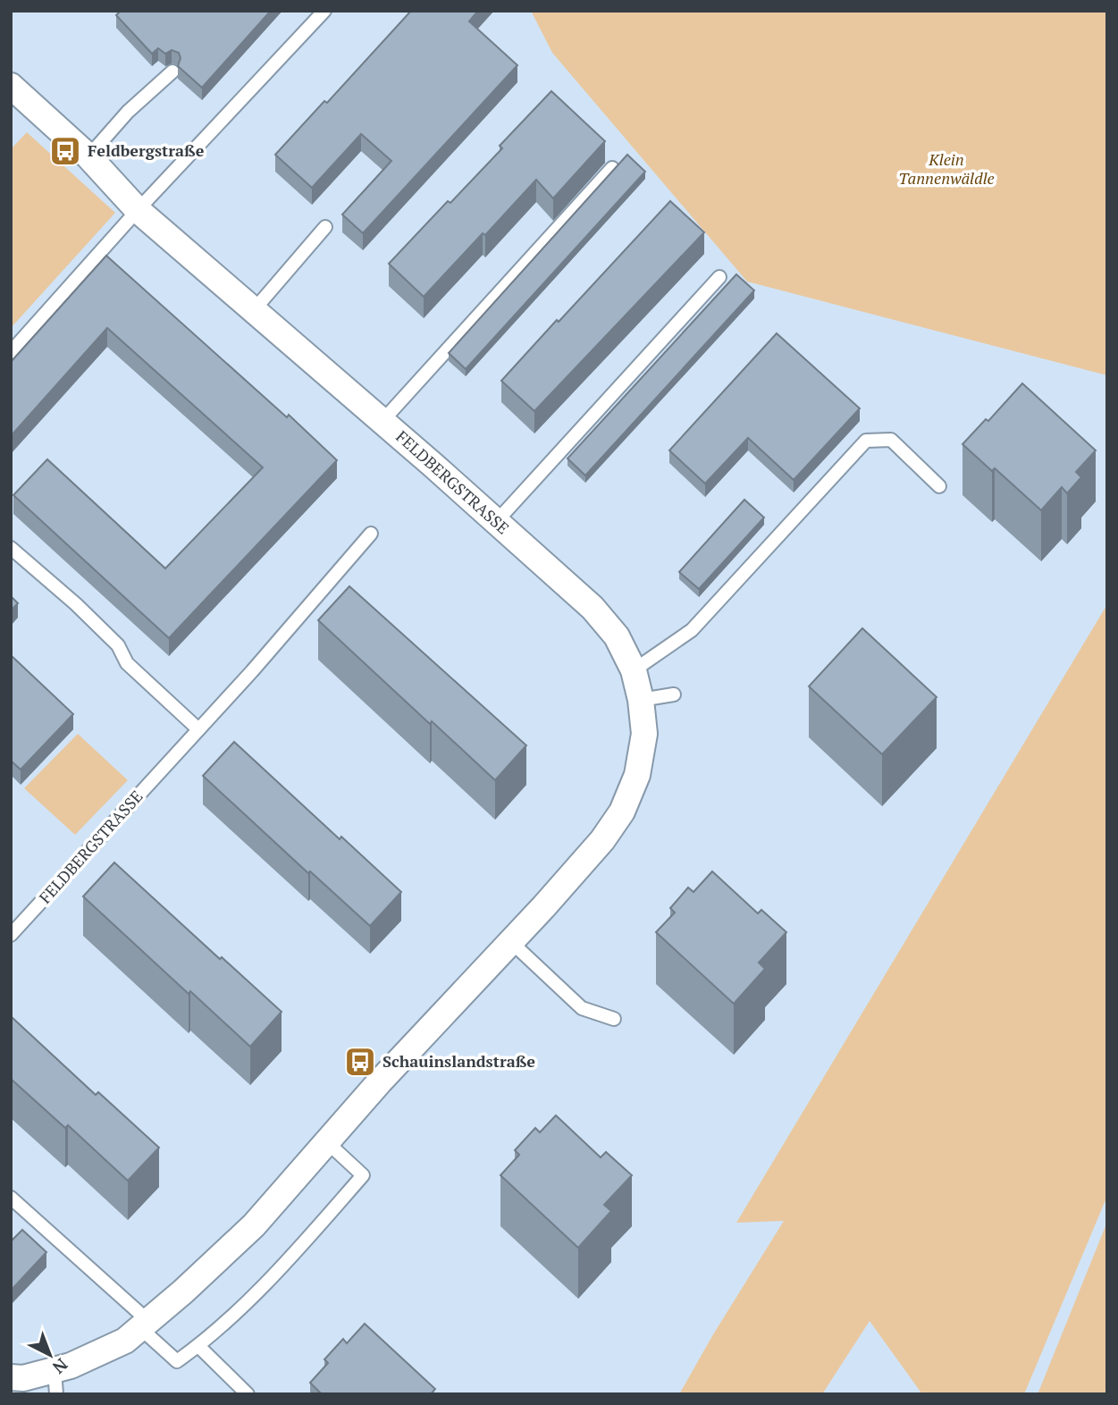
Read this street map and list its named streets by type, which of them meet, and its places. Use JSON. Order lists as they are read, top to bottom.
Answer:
{
  "streets": {
    "street": ["FELDBERGSTRASSE"]
  },
  "parks": ["Klein Tannenwäldle"],
  "places": {
    "bus stop": ["Feldbergstraße", "Schauinslandstraße"]
  },
  "north": "bottom right"
}
